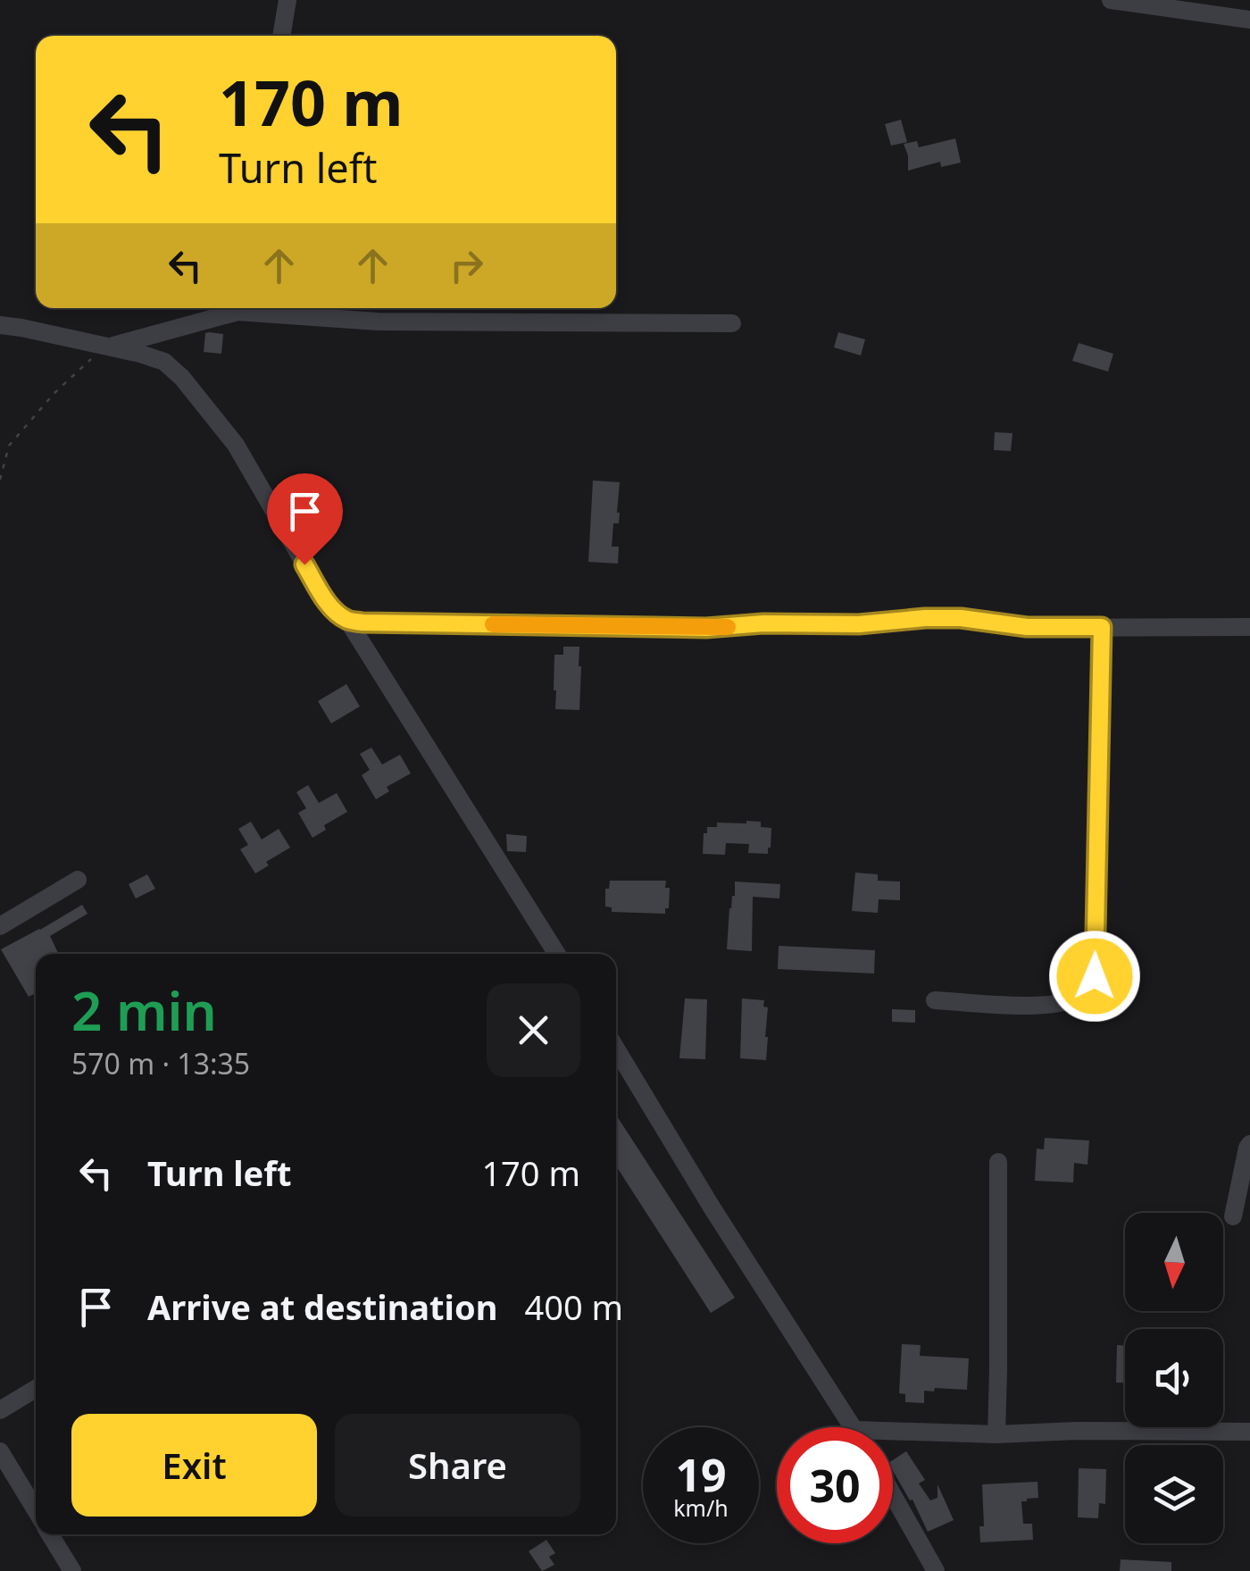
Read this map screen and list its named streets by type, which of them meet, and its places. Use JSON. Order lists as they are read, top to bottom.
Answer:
{
  "north": "bottom",
  "page": {
    "turn": ["170 m", "Turn left"],
    "heading": ["2 min", "570 m · 13:35"],
    "list": [
      {
        "name": "Turn left",
        "value": "170 m"
      },
      {
        "name": "Arrive at destination",
        "value": "400 m"
      }
    ],
    "buttons": ["Exit", "Share"],
    "speed": "19 km/h",
    "limit": "30"
  }
}
